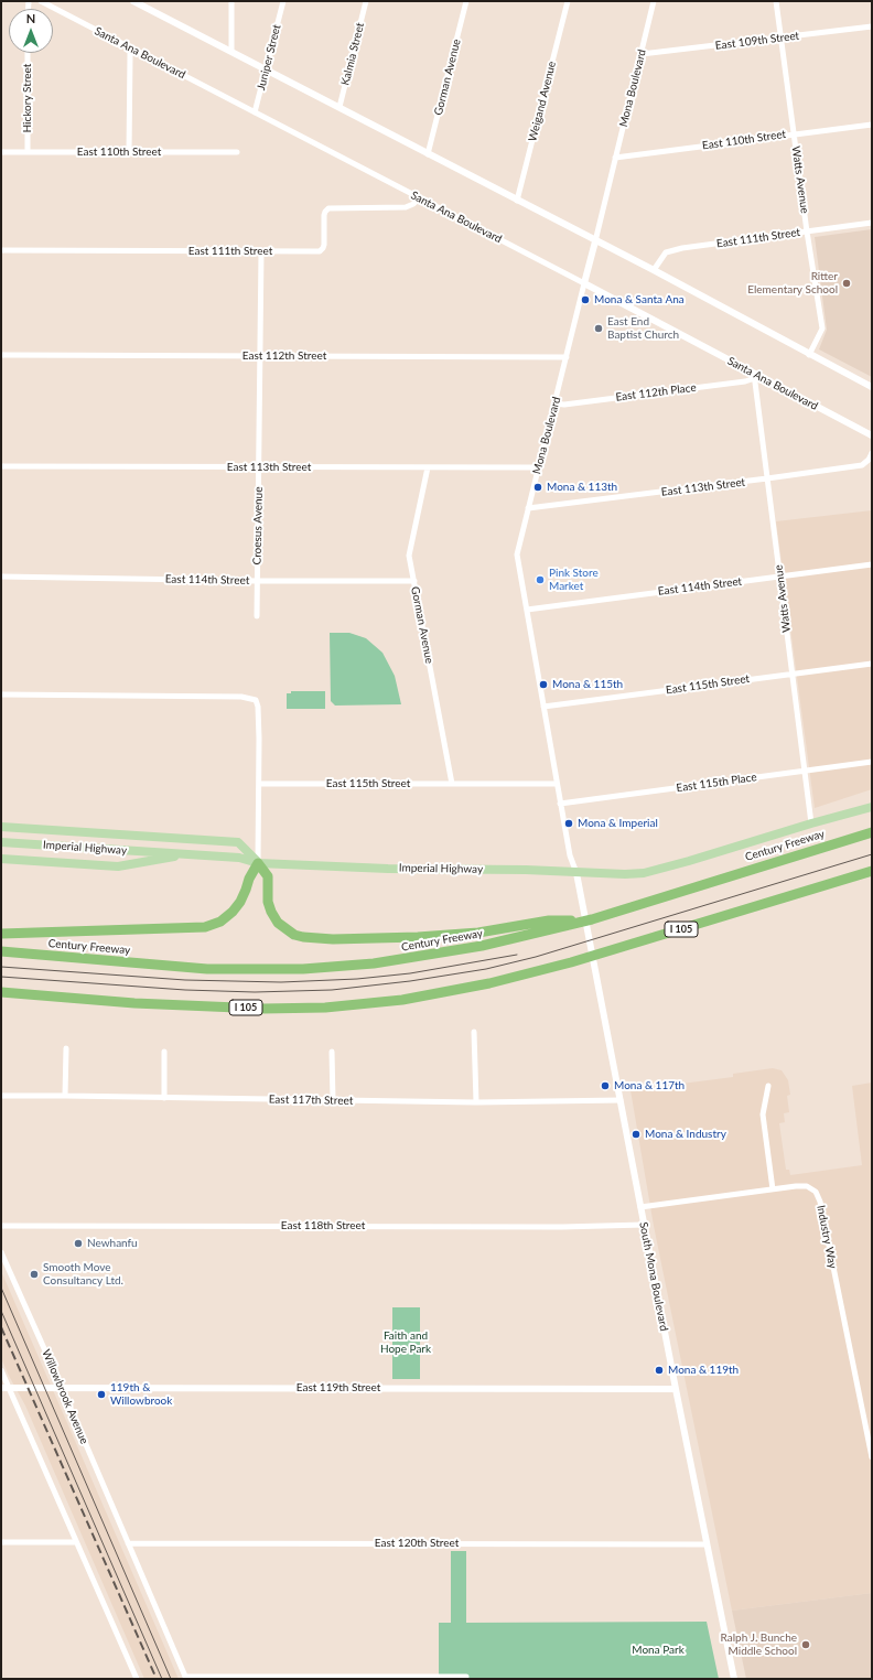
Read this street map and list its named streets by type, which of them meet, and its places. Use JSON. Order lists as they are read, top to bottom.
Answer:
{
  "streets": {
    "highway": ["Century Freeway", "I 105"],
    "main road": ["Imperial Highway"],
    "street": [
      "East 109th Street",
      "Santa Ana Boulevard",
      "Kalmia Street",
      "Juniper Street",
      "Gorman Avenue",
      "Mona Boulevard",
      "Hickory Street",
      "Weigand Avenue",
      "East 110th Street",
      "Watts Avenue",
      "East 111th Street",
      "East 112th Street",
      "East 112th Place",
      "East 113th Street",
      "Croesus Avenue",
      "East 114th Street",
      "East 115th Street",
      "East 115th Place",
      "East 117th Street",
      "East 118th Street",
      "Industry Way",
      "South Mona Boulevard",
      "East 119th Street",
      "Willowbrook Avenue",
      "East 120th Street"
    ]
  },
  "crossings": [
    ["East 109th Street", "Mona Boulevard"],
    ["East 109th Street", "Watts Avenue"],
    ["Santa Ana Boulevard", "Juniper Street"],
    ["Santa Ana Boulevard", "Mona Boulevard"],
    ["Santa Ana Boulevard", "Watts Avenue"],
    ["Santa Ana Boulevard", "East 111th Street"],
    ["Santa Ana Boulevard", "East 112th Place"],
    ["Gorman Avenue", "East 113th Street"],
    ["Gorman Avenue", "East 114th Street"],
    ["Gorman Avenue", "East 115th Street"],
    ["Mona Boulevard", "East 110th Street"],
    ["Mona Boulevard", "East 112th Street"],
    ["Mona Boulevard", "East 112th Place"],
    ["Mona Boulevard", "East 113th Street"],
    ["Mona Boulevard", "East 114th Street"],
    ["Mona Boulevard", "East 115th Street"],
    ["Mona Boulevard", "East 115th Place"],
    ["Mona Boulevard", "Imperial Highway"],
    ["Mona Boulevard", "South Mona Boulevard"],
    ["Hickory Street", "East 110th Street"],
    ["East 110th Street", "Watts Avenue"],
    ["Watts Avenue", "East 111th Street"],
    ["Watts Avenue", "East 112th Place"],
    ["Watts Avenue", "East 113th Street"],
    ["Watts Avenue", "East 114th Street"],
    ["Watts Avenue", "East 115th Street"],
    ["Watts Avenue", "East 115th Place"],
    ["Watts Avenue", "Imperial Highway"],
    ["East 111th Street", "Croesus Avenue"],
    ["East 112th Street", "Croesus Avenue"],
    ["East 113th Street", "Croesus Avenue"],
    ["Croesus Avenue", "East 114th Street"],
    ["Imperial Highway", "South Mona Boulevard"],
    ["East 117th Street", "South Mona Boulevard"],
    ["East 118th Street", "South Mona Boulevard"],
    ["Industry Way", "South Mona Boulevard"],
    ["South Mona Boulevard", "East 119th Street"],
    ["South Mona Boulevard", "East 120th Street"],
    ["East 119th Street", "Willowbrook Avenue"],
    ["Willowbrook Avenue", "East 120th Street"]
  ],
  "parks": ["Faith and Hope Park", "Mona Park"],
  "places": [
    "Ritter Elementary School",
    "Mona & Santa Ana",
    "East End Baptist Church",
    "Mona & 113th",
    "Pink Store Market",
    "Mona & 115th",
    "Mona & Imperial",
    "Mona & 117th",
    "Mona & Industry",
    "Newhanfu",
    "Smooth Move Consultancy Ltd.",
    "Mona & 119th",
    "119th & Willowbrook",
    "Ralph J. Bunche Middle School"
  ],
  "north": "top"
}
